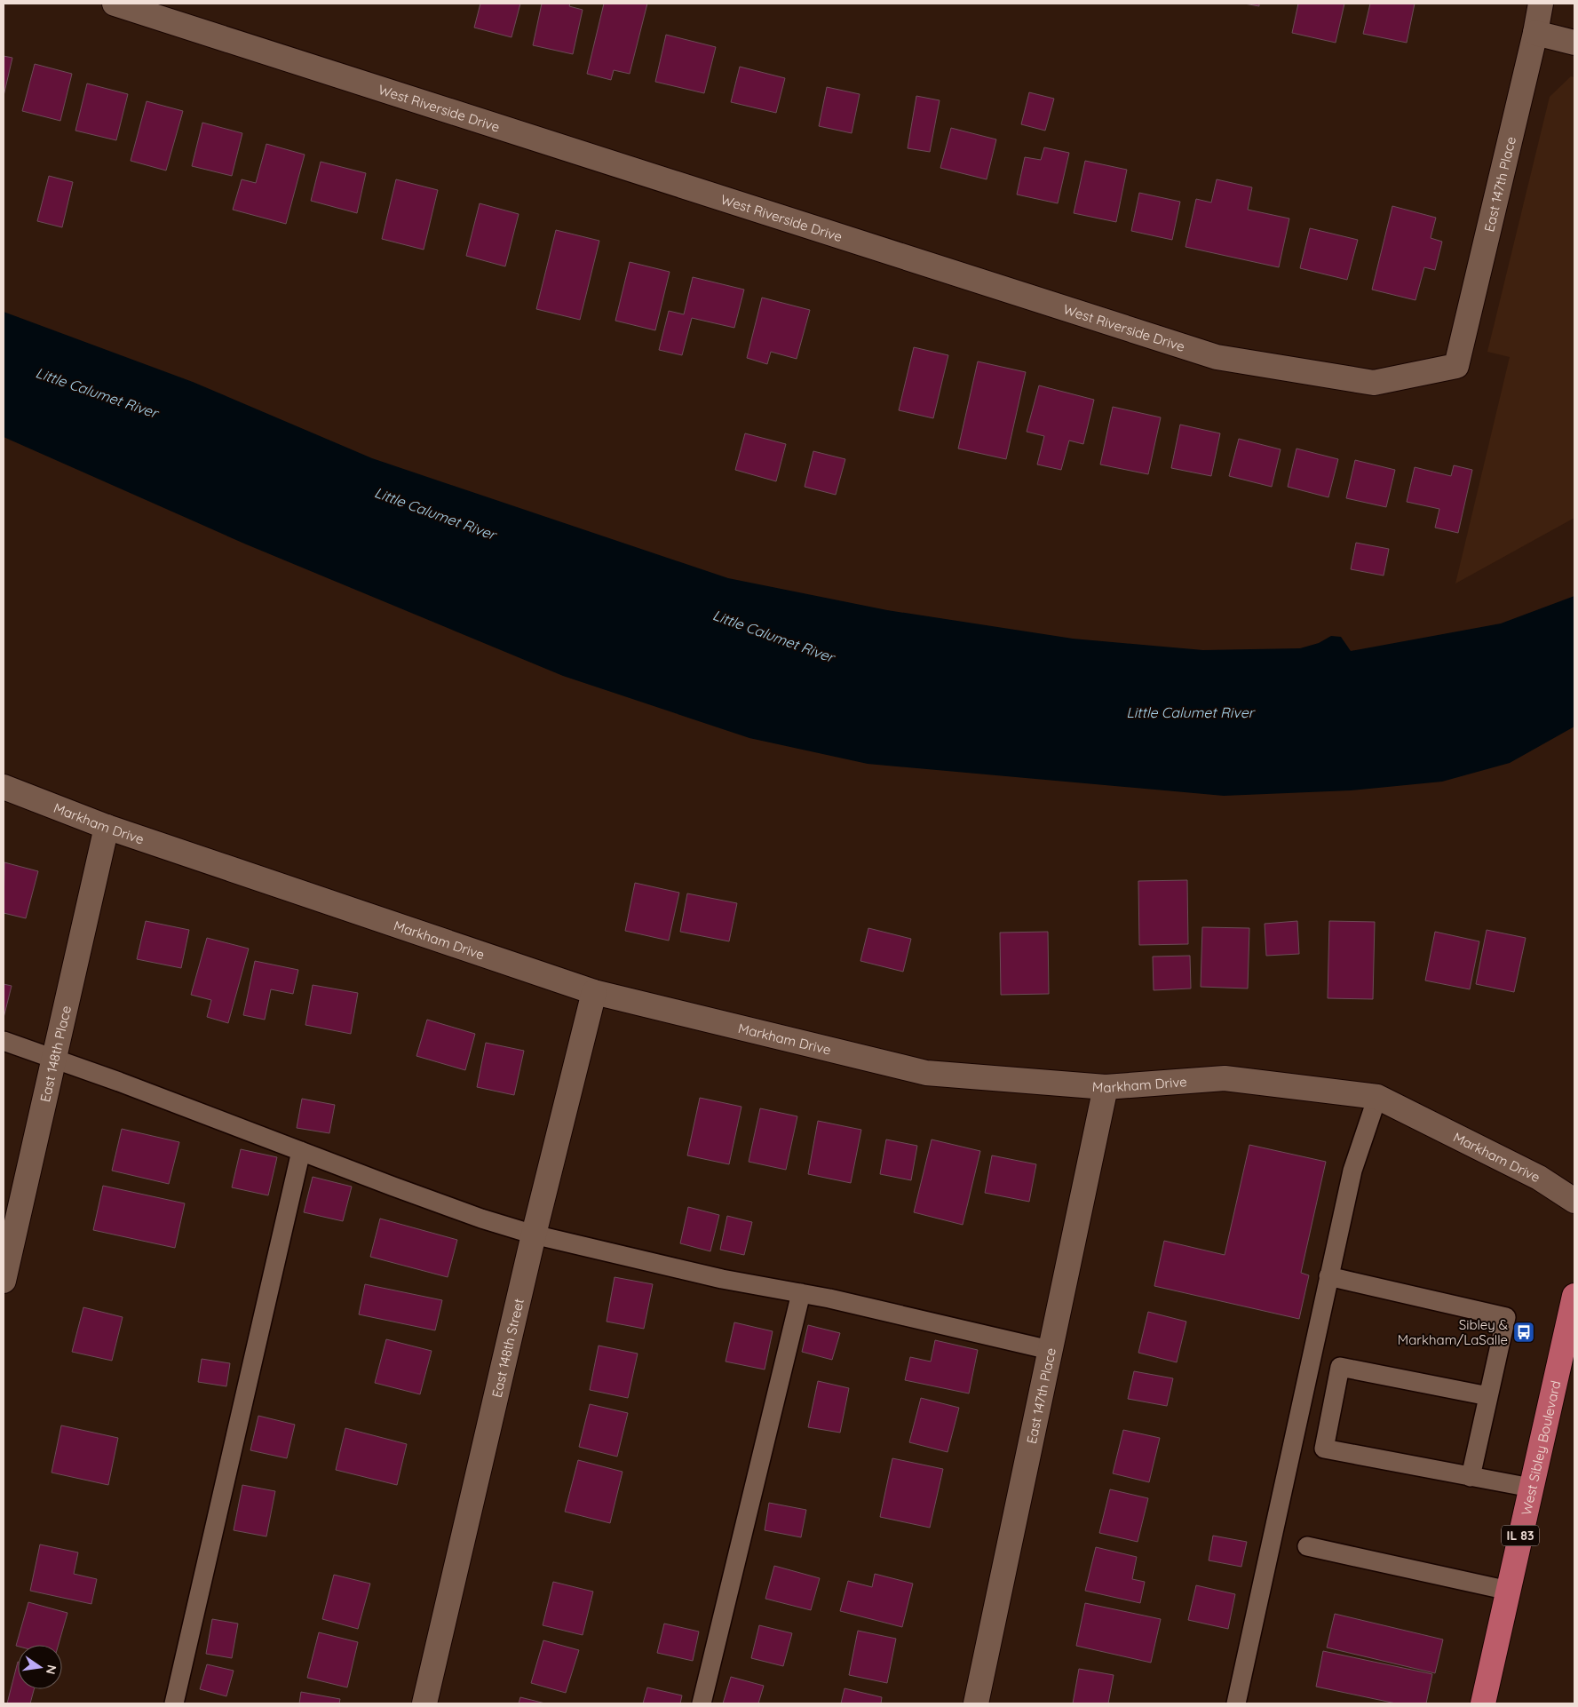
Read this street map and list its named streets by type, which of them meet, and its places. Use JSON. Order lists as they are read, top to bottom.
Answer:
{
  "streets": {
    "main road": ["West Sibley Boulevard", "IL 83"],
    "street": [
      "West Riverside Drive",
      "East 147th Place",
      "Markham Drive",
      "East 148th Place",
      "East 148th Street"
    ]
  },
  "crossings": [
    ["West Riverside Drive", "East 147th Place"],
    ["East 147th Place", "Markham Drive"],
    ["Markham Drive", "East 148th Place"],
    ["Markham Drive", "East 148th Street"]
  ],
  "water": ["Little Calumet River"],
  "places": {
    "bus stop": ["Sibley & Markham/LaSalle"]
  },
  "north": "right"
}
